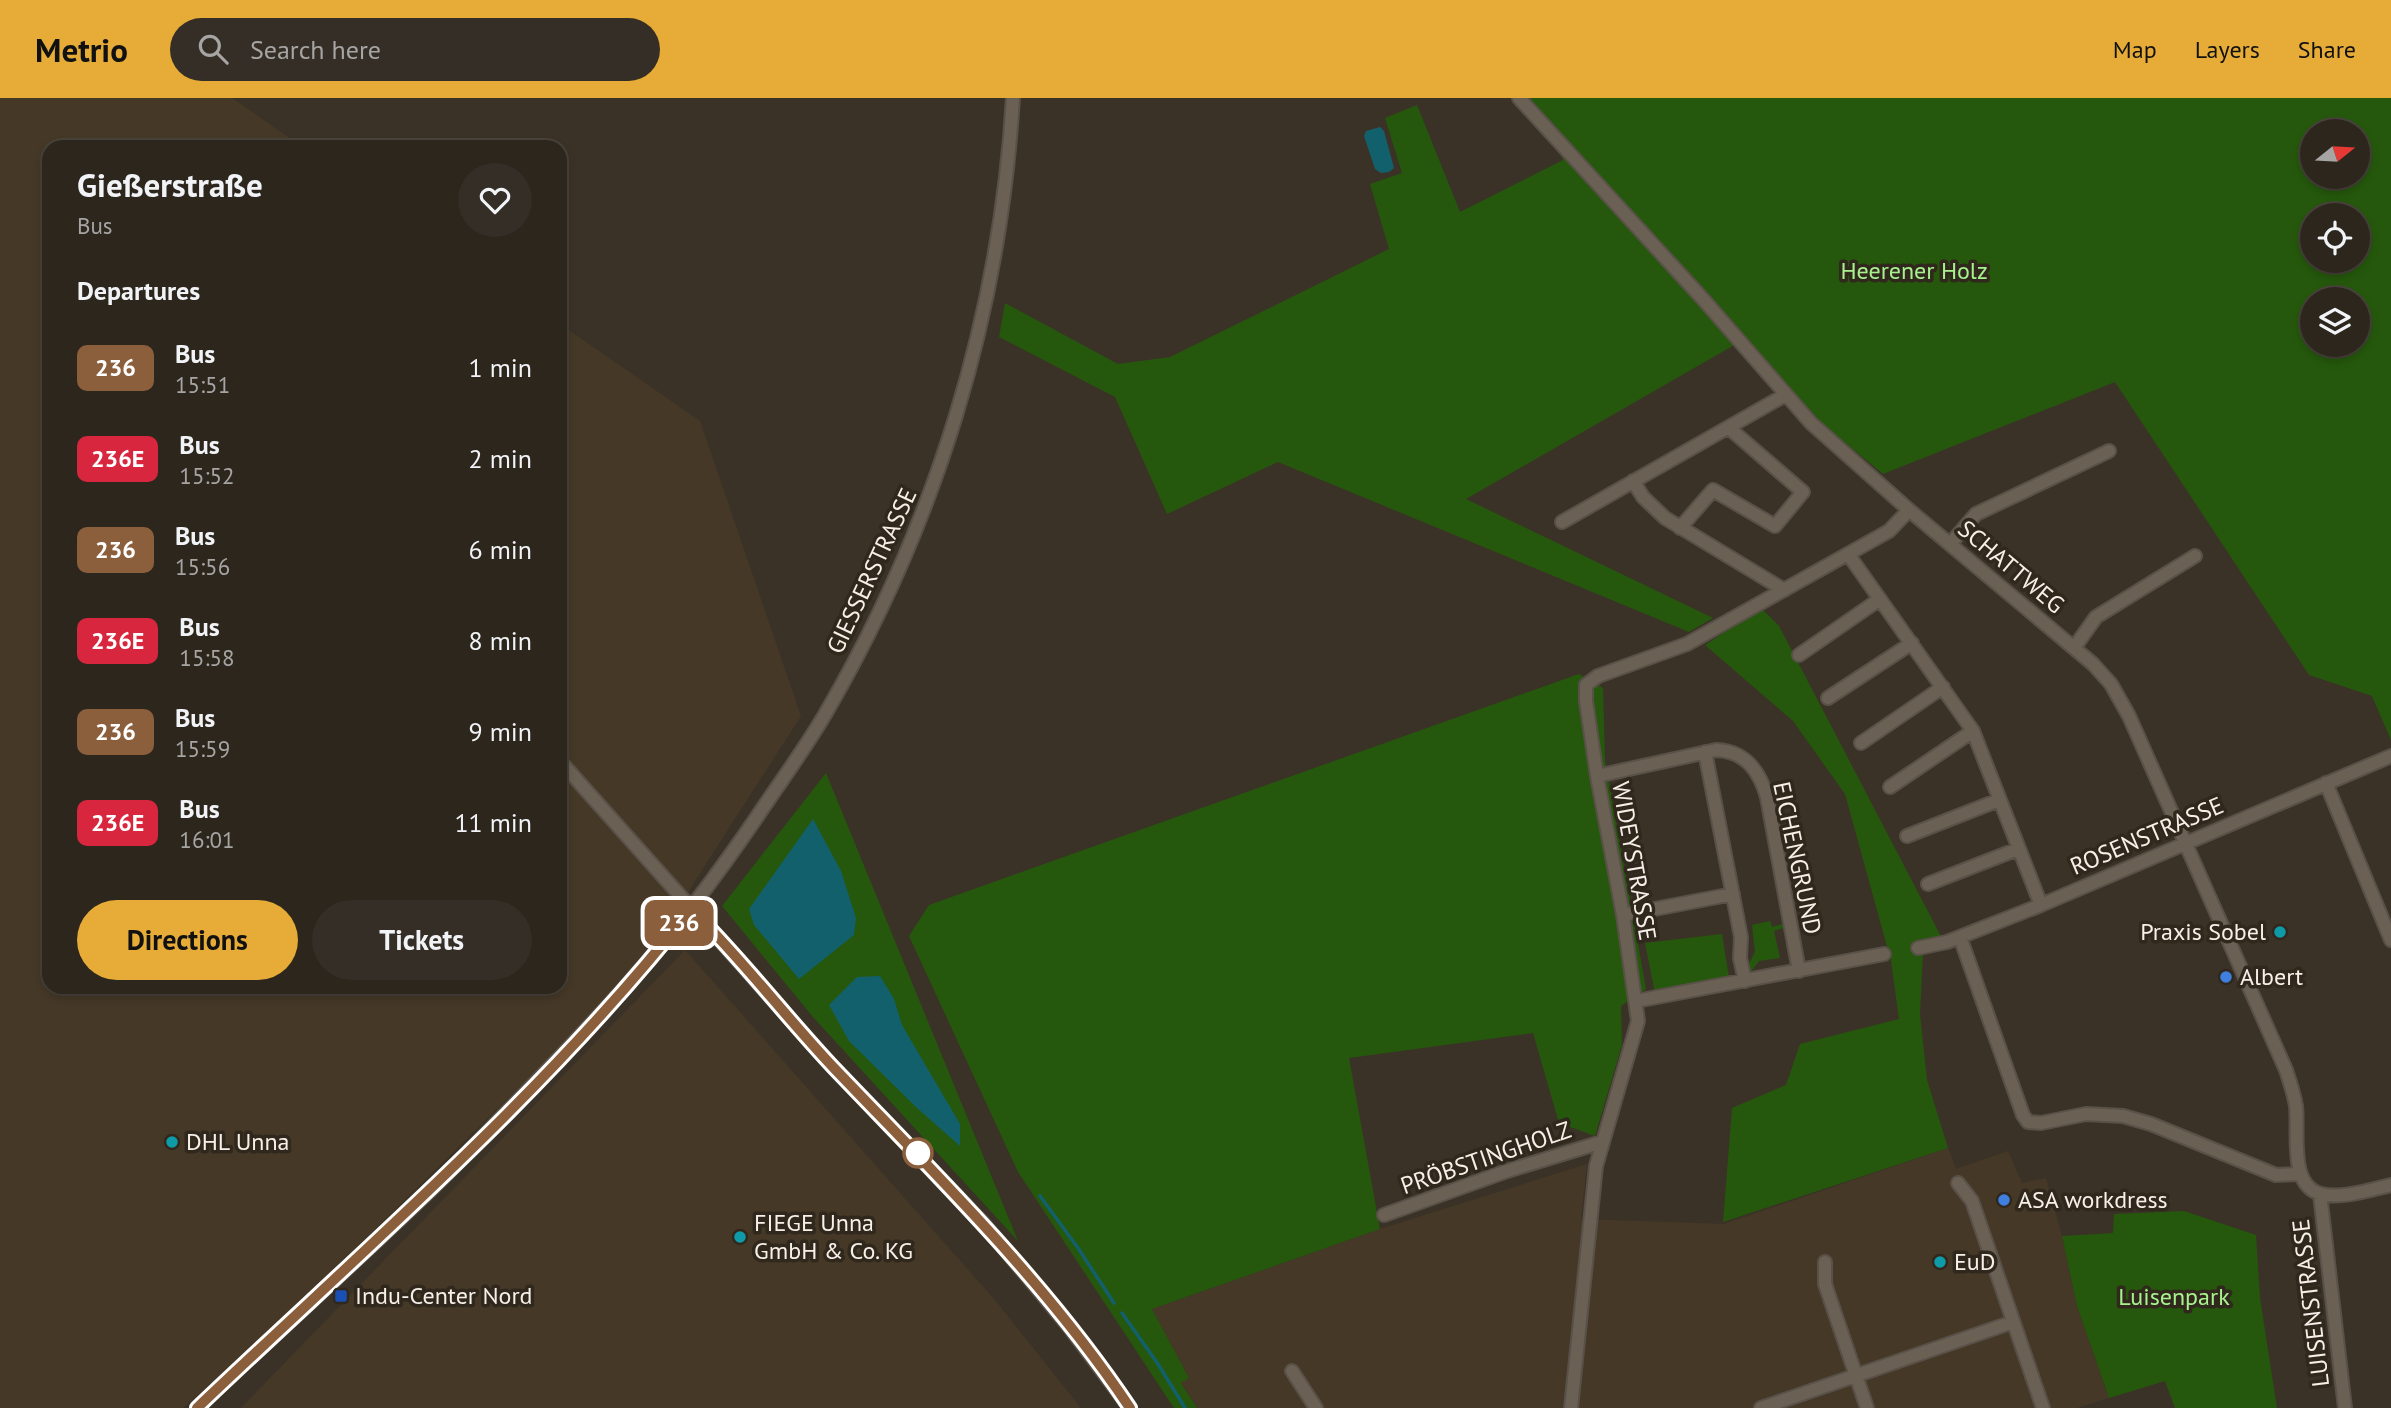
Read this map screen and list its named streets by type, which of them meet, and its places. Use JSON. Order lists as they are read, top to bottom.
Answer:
{
  "streets": {
    "street": [
      "SCHATTWEG",
      "GIESSERSTRASSE",
      "ROSENSTRASSE",
      "EICHENGRUND",
      "WIDEYSTRASSE",
      "PRÖBSTINGHOLZ",
      "LUISENSTRASSE"
    ]
  },
  "crossings": [
    ["SCHATTWEG", "ROSENSTRASSE"],
    ["SCHATTWEG", "WIDEYSTRASSE"],
    ["EICHENGRUND", "WIDEYSTRASSE"],
    ["WIDEYSTRASSE", "PRÖBSTINGHOLZ"]
  ],
  "parks": ["Heerener Holz", "Luisenpark"],
  "places": {
    "other": [
      "Praxis Sobel",
      "Albert",
      "DHL Unna",
      "ASA workdress",
      "FIEGE Unna GmbH & Co. KG",
      "EuD"
    ],
    "transit": ["Indu-Center Nord"]
  },
  "lines": ["bus line 236"],
  "north": "right",
  "page": {
    "header": "Metrio",
    "search": "Search here",
    "nav": ["Map", "Layers", "Share"],
    "on_map": "236",
    "heading": [
      ["Gießerstraße", "Bus"],
      "Departures"
    ],
    "list": [
      {
        "mark": "236",
        "name": "Bus",
        "note": "15:51",
        "value": "1 min"
      },
      {
        "mark": "236E",
        "name": "Bus",
        "note": "15:52",
        "value": "2 min"
      },
      {
        "mark": "236",
        "name": "Bus",
        "note": "15:56",
        "value": "6 min"
      },
      {
        "mark": "236E",
        "name": "Bus",
        "note": "15:58",
        "value": "8 min"
      },
      {
        "mark": "236",
        "name": "Bus",
        "note": "15:59",
        "value": "9 min"
      },
      {
        "mark": "236E",
        "name": "Bus",
        "note": "16:01",
        "value": "11 min"
      }
    ],
    "buttons": ["Directions", "Tickets"]
  }
}
